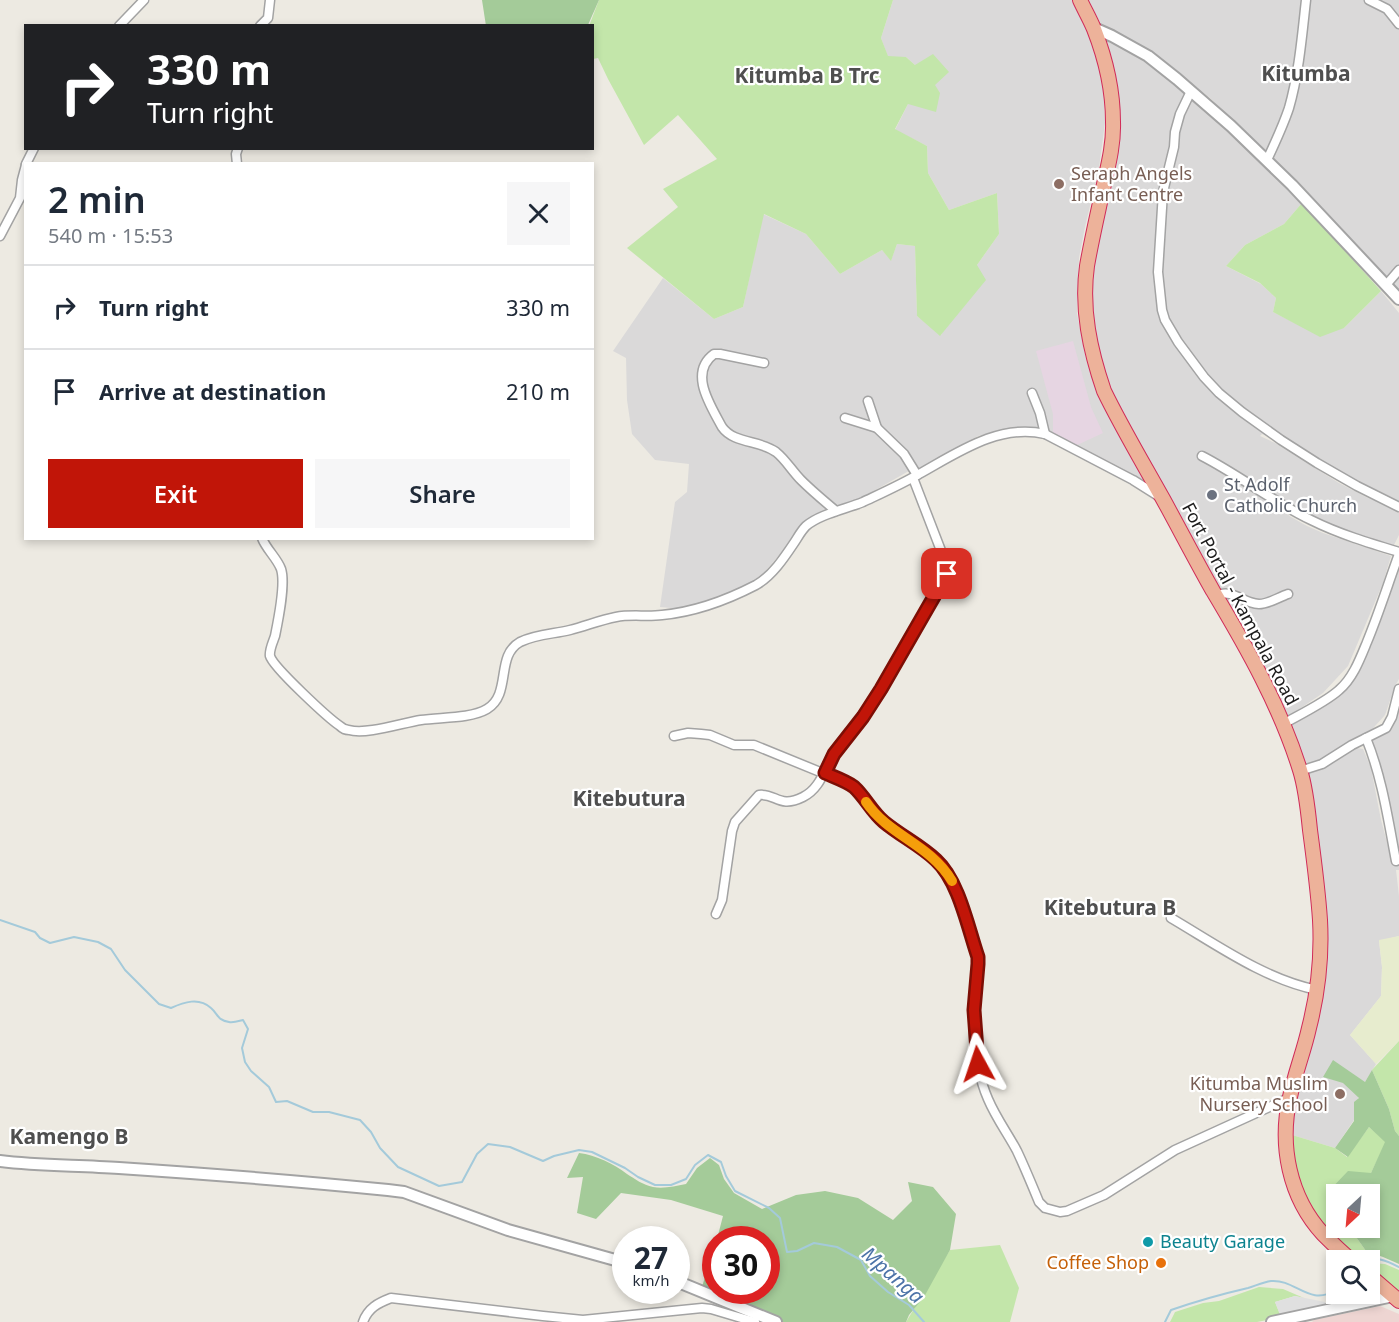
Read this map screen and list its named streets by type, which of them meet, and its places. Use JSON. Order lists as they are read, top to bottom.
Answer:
{
  "streets": {
    "highway": ["Fort Portal - Kampala Road"]
  },
  "districts": [
    "Kitumba",
    "Kitumba B Trc",
    "Kitebutura",
    "Kitebutura B",
    "Kamengo B"
  ],
  "water": ["Mpanga"],
  "places": [
    "Seraph Angels Infant Centre",
    "St Adolf Catholic Church",
    "Kitumba Muslim Nursery School",
    "Beauty Garage",
    "Coffee Shop"
  ],
  "north": "bottom left",
  "page": {
    "turn": ["330 m", "Turn right"],
    "heading": ["2 min", "540 m · 15:53"],
    "list": [
      {
        "name": "Turn right",
        "value": "330 m"
      },
      {
        "name": "Arrive at destination",
        "value": "210 m"
      }
    ],
    "buttons": ["Exit", "Share"],
    "speed": "27 km/h",
    "limit": "30"
  }
}
